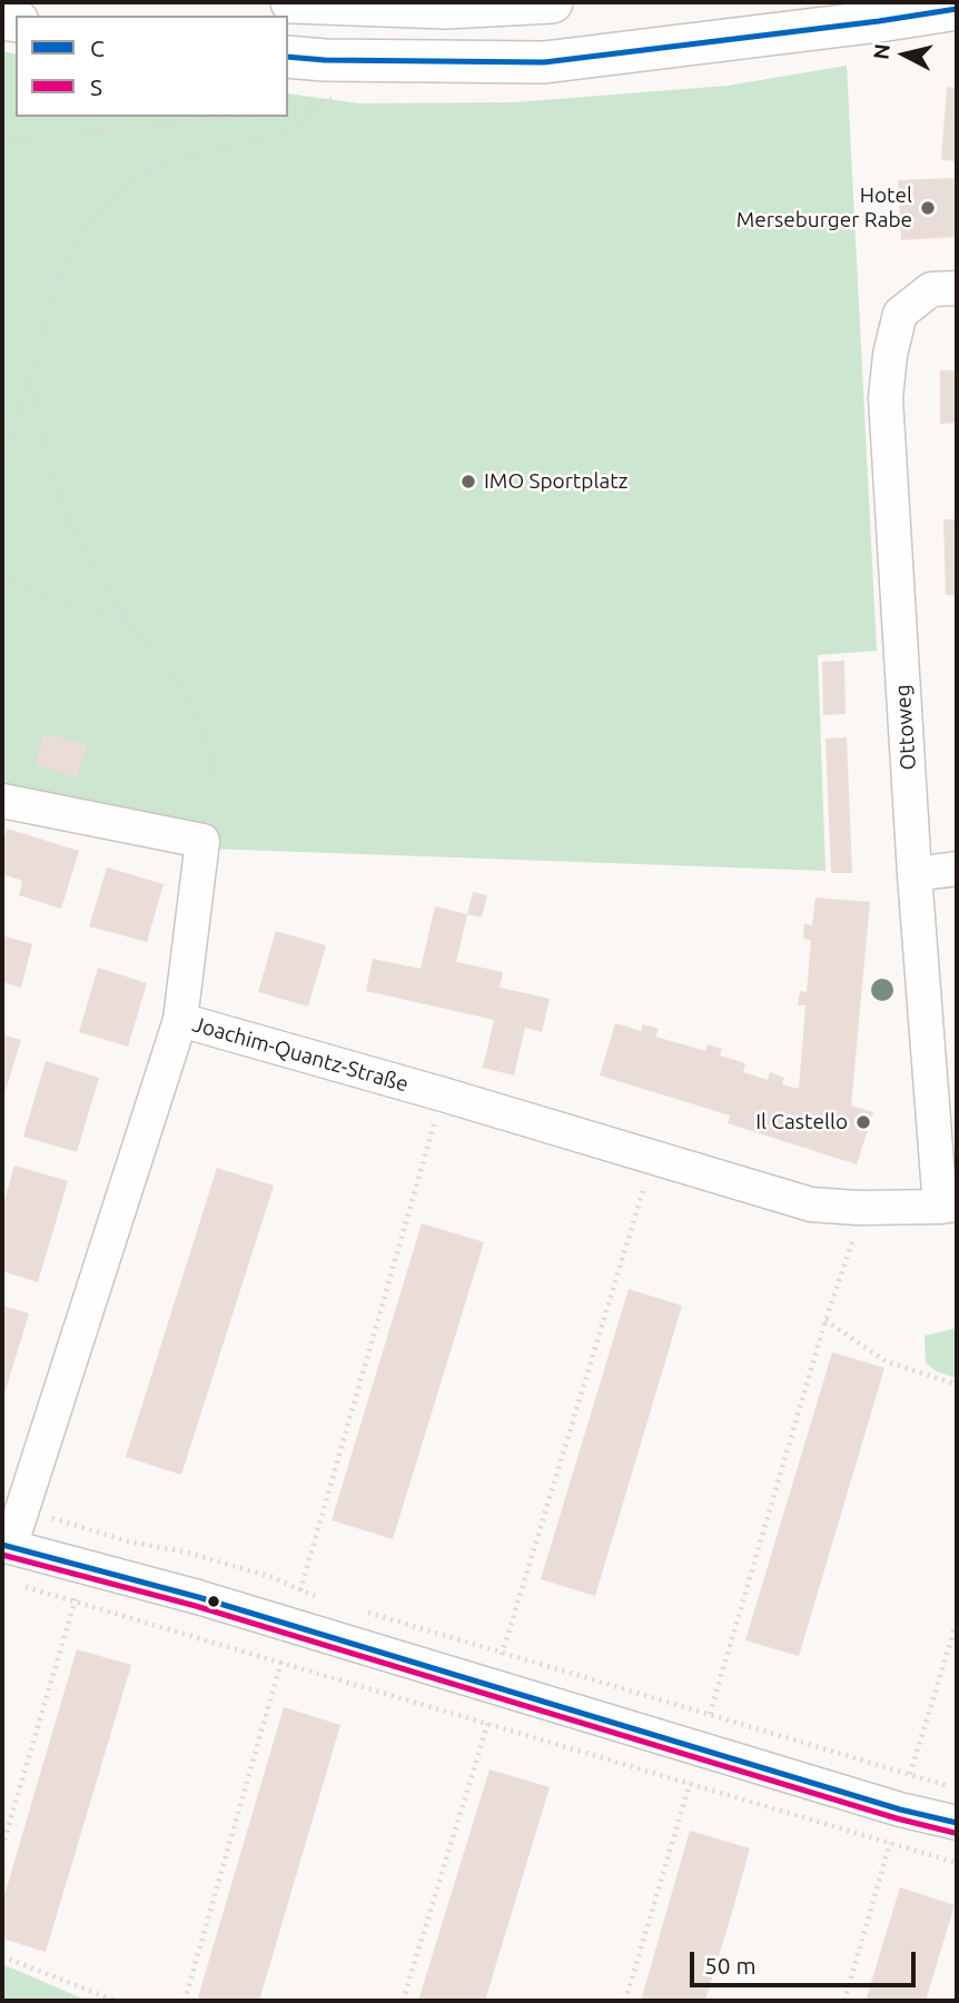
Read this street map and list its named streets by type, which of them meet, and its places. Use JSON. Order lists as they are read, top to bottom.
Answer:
{
  "streets": {
    "street": ["Ottoweg", "Joachim-Quantz-Straße"]
  },
  "crossings": [
    ["Ottoweg", "Joachim-Quantz-Straße"]
  ],
  "places": ["Hotel Merseburger Rabe", "IMO Sportplatz", "Il Castello"],
  "lines": ["transit line C", "transit line S"],
  "legend": ["C", "S"],
  "scale_bar": "50 m",
  "north": "left"
}
